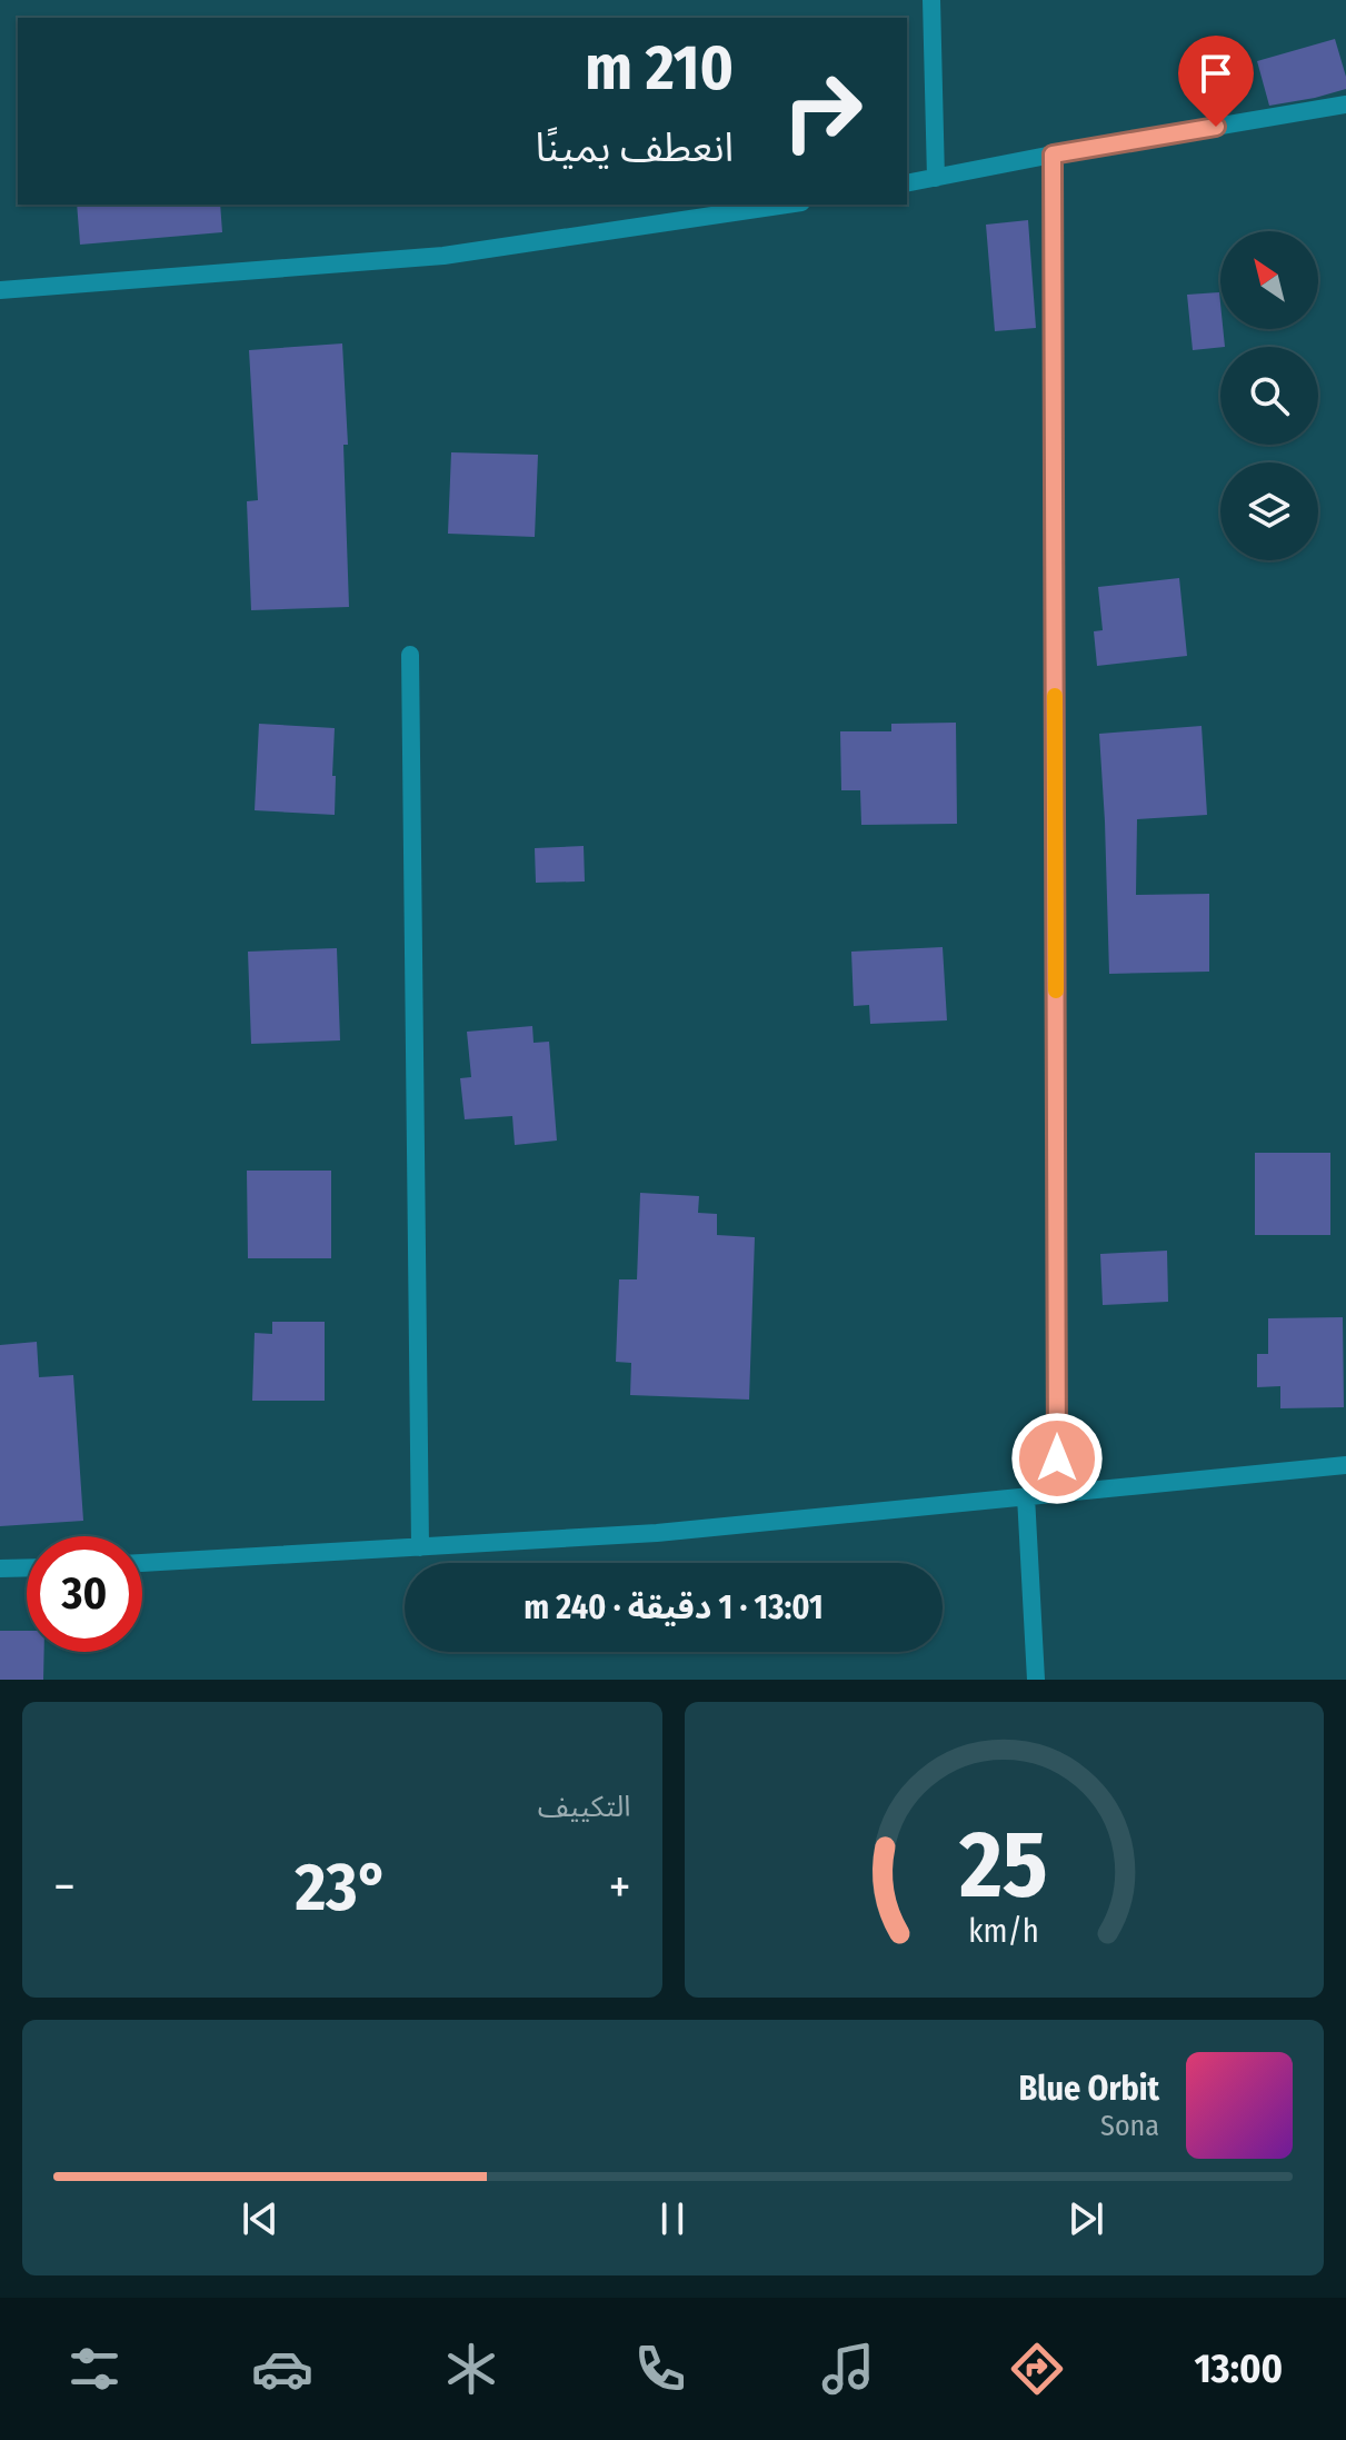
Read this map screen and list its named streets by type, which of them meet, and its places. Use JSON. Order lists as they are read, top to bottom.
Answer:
{
  "north": "top left",
  "page": {
    "turn": ["210 m", "انعطف يمينًا"],
    "limit": "30",
    "trip": "13:01 · 1 دقيقة · 240 m",
    "tile": "التكييف",
    "heat": ["−", "23°", "+"],
    "song": ["Blue Orbit", "Sona"],
    "tabs": "13:00",
    "gauge": ["25", "km/h"]
  }
}
